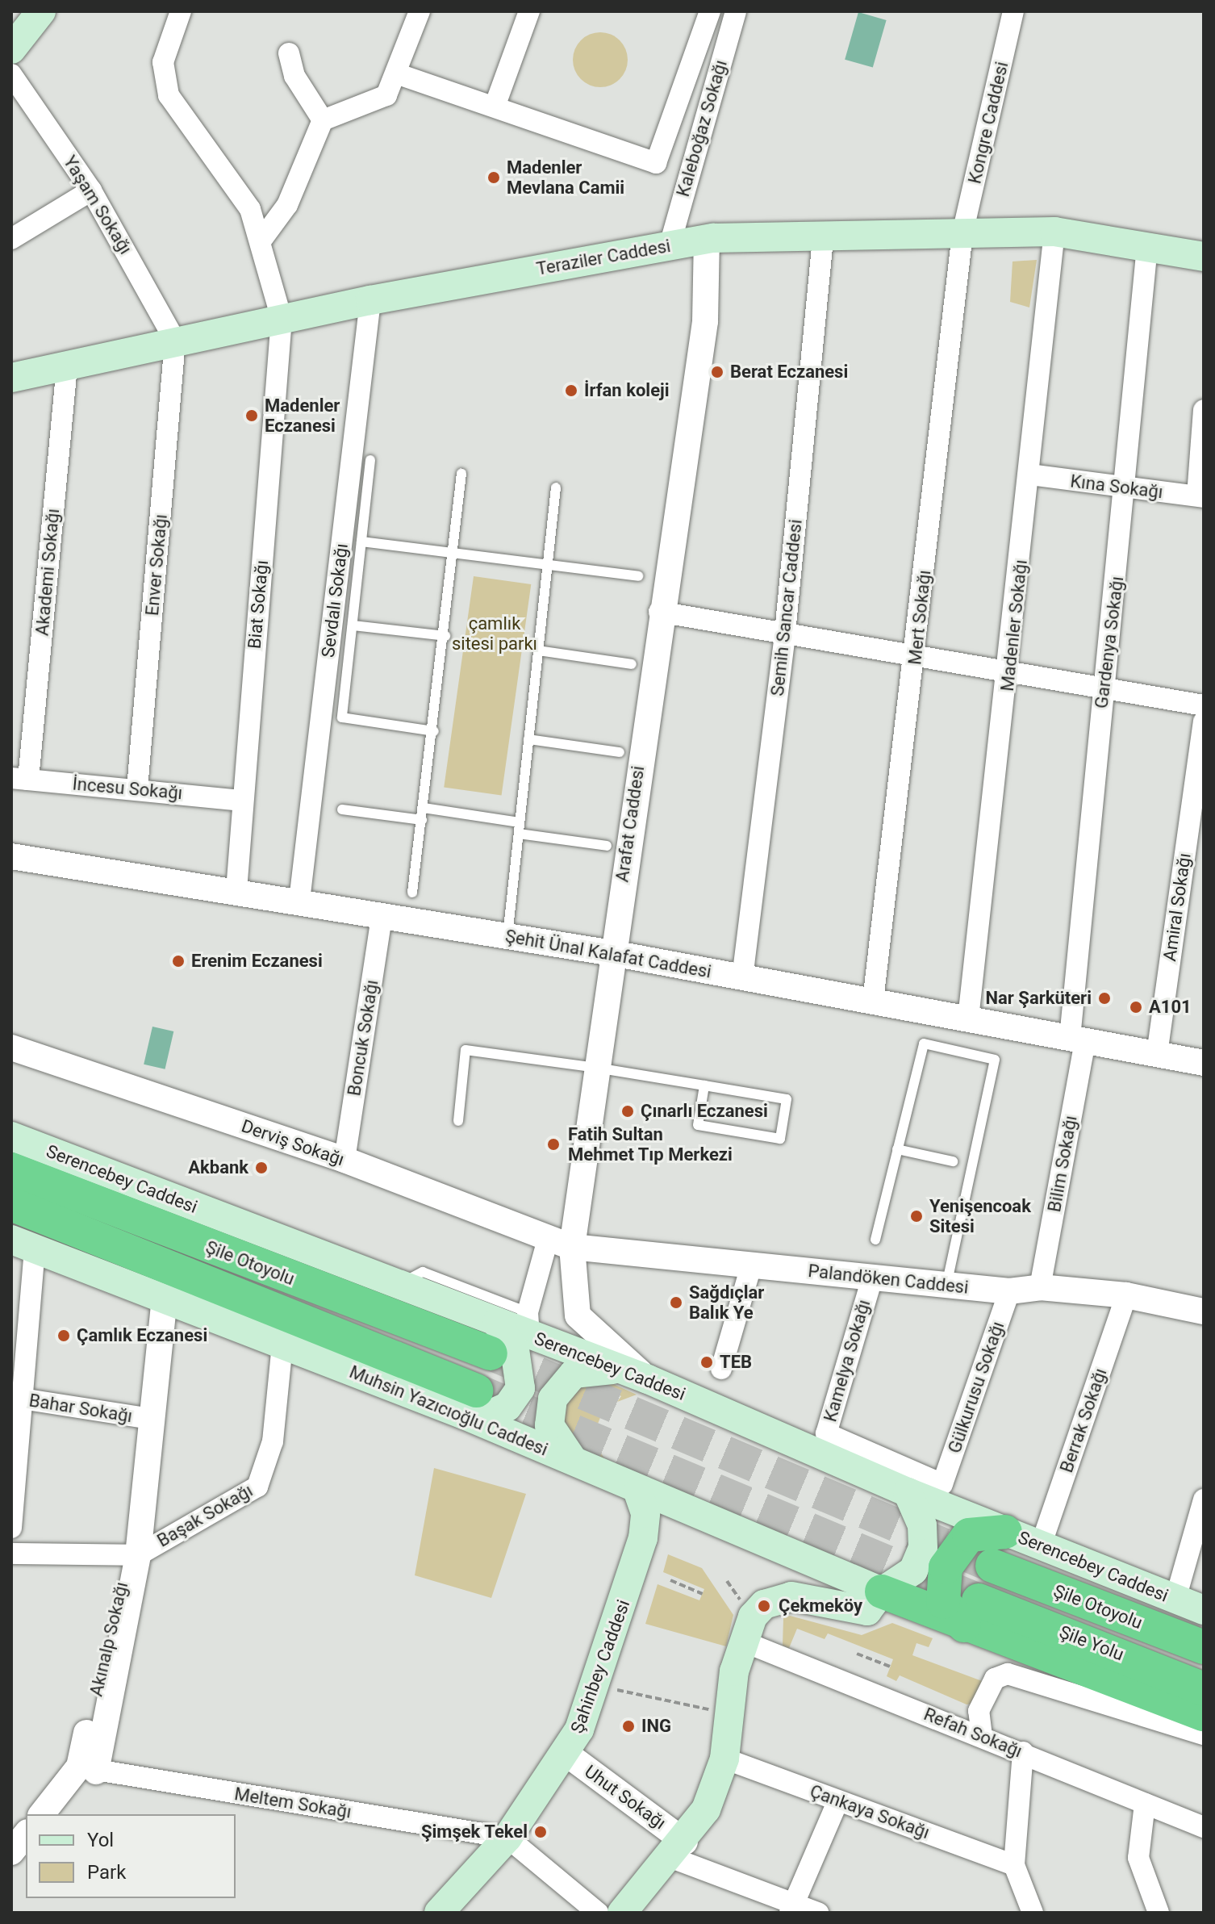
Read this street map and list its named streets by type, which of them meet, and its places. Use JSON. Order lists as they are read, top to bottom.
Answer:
{
  "streets": {
    "highway": ["Şile Otoyolu", "Şile Yolu"],
    "main road": [
      "Teraziler Caddesi",
      "Serencebey Caddesi",
      "Muhsin Yazıcıoğlu Caddesi",
      "Şahinbey Caddesi"
    ],
    "street": [
      "Kongre Caddesi",
      "Kaleboğaz Sokağı",
      "Yaşam Sokağı",
      "Kına Sokağı",
      "Enver Sokağı",
      "Akademi Sokağı",
      "Sevdalı Sokağı",
      "Biat Sokağı",
      "Semih Sancar Caddesi",
      "Mert Sokağı",
      "Madenler Sokağı",
      "Gardenya Sokağı",
      "İncesu Sokağı",
      "Arafat Caddesi",
      "Amiral Sokağı",
      "Şehit Ünal Kalafat Caddesi",
      "Boncuk Sokağı",
      "Derviş Sokağı",
      "Bilim Sokağı",
      "Palandöken Caddesi",
      "Kamelya Sokağı",
      "Gülkurusu Sokağı",
      "Bahar Sokağı",
      "Berrak Sokağı",
      "Başak Sokağı",
      "Akınalp Sokağı",
      "Refah Sokağı",
      "Uhut Sokağı",
      "Meltem Sokağı",
      "Çankaya Sokağı"
    ]
  },
  "crossings": [
    ["Kongre Caddesi", "Teraziler Caddesi"],
    ["Kongre Caddesi", "Mert Sokağı"],
    ["Kaleboğaz Sokağı", "Teraziler Caddesi"],
    ["Yaşam Sokağı", "Teraziler Caddesi"],
    ["Yaşam Sokağı", "Enver Sokağı"],
    ["Teraziler Caddesi", "Enver Sokağı"],
    ["Teraziler Caddesi", "Akademi Sokağı"],
    ["Teraziler Caddesi", "Sevdalı Sokağı"],
    ["Teraziler Caddesi", "Biat Sokağı"],
    ["Teraziler Caddesi", "Semih Sancar Caddesi"],
    ["Teraziler Caddesi", "Mert Sokağı"],
    ["Teraziler Caddesi", "Madenler Sokağı"],
    ["Teraziler Caddesi", "Gardenya Sokağı"],
    ["Teraziler Caddesi", "Arafat Caddesi"],
    ["Kına Sokağı", "Madenler Sokağı"],
    ["Kına Sokağı", "Gardenya Sokağı"],
    ["Enver Sokağı", "İncesu Sokağı"],
    ["Akademi Sokağı", "İncesu Sokağı"],
    ["Sevdalı Sokağı", "Şehit Ünal Kalafat Caddesi"],
    ["Biat Sokağı", "İncesu Sokağı"],
    ["Biat Sokağı", "Şehit Ünal Kalafat Caddesi"],
    ["Semih Sancar Caddesi", "Şehit Ünal Kalafat Caddesi"],
    ["Mert Sokağı", "Şehit Ünal Kalafat Caddesi"],
    ["Madenler Sokağı", "Şehit Ünal Kalafat Caddesi"],
    ["Gardenya Sokağı", "Şehit Ünal Kalafat Caddesi"],
    ["Gardenya Sokağı", "Bilim Sokağı"],
    ["Arafat Caddesi", "Şehit Ünal Kalafat Caddesi"],
    ["Arafat Caddesi", "Derviş Sokağı"],
    ["Arafat Caddesi", "Serencebey Caddesi"],
    ["Arafat Caddesi", "Palandöken Caddesi"],
    ["Amiral Sokağı", "Şehit Ünal Kalafat Caddesi"],
    ["Şehit Ünal Kalafat Caddesi", "Boncuk Sokağı"],
    ["Şehit Ünal Kalafat Caddesi", "Bilim Sokağı"],
    ["Boncuk Sokağı", "Derviş Sokağı"],
    ["Derviş Sokağı", "Palandöken Caddesi"],
    ["Bilim Sokağı", "Palandöken Caddesi"],
    ["Serencebey Caddesi", "Şile Otoyolu"],
    ["Serencebey Caddesi", "Berrak Sokağı"],
    ["Şile Otoyolu", "Muhsin Yazıcıoğlu Caddesi"],
    ["Palandöken Caddesi", "Kamelya Sokağı"],
    ["Palandöken Caddesi", "Gülkurusu Sokağı"],
    ["Palandöken Caddesi", "Berrak Sokağı"],
    ["Kamelya Sokağı", "Gülkurusu Sokağı"],
    ["Bahar Sokağı", "Akınalp Sokağı"],
    ["Muhsin Yazıcıoğlu Caddesi", "Başak Sokağı"],
    ["Muhsin Yazıcıoğlu Caddesi", "Akınalp Sokağı"],
    ["Muhsin Yazıcıoğlu Caddesi", "Şahinbey Caddesi"],
    ["Başak Sokağı", "Akınalp Sokağı"],
    ["Akınalp Sokağı", "Meltem Sokağı"],
    ["Şahinbey Caddesi", "Uhut Sokağı"],
    ["Şahinbey Caddesi", "Meltem Sokağı"]
  ],
  "parks": ["çamlık sitesi parkı"],
  "places": [
    "Madenler Mevlana Camii",
    "Berat Eczanesi",
    "İrfan koleji",
    "Madenler Eczanesi",
    "Erenim Eczanesi",
    "Nar Şarküteri",
    "A101",
    "Çınarlı Eczanesi",
    "Fatih Sultan Mehmet Tıp Merkezi",
    "Akbank",
    "Yenişencoak Sitesi",
    "Sağdıçlar Balık Ye",
    "Çamlık Eczanesi",
    "TEB",
    "Çekmeköy",
    "ING",
    "Şimşek Tekel"
  ],
  "legend": ["Yol", "Park"]
}
